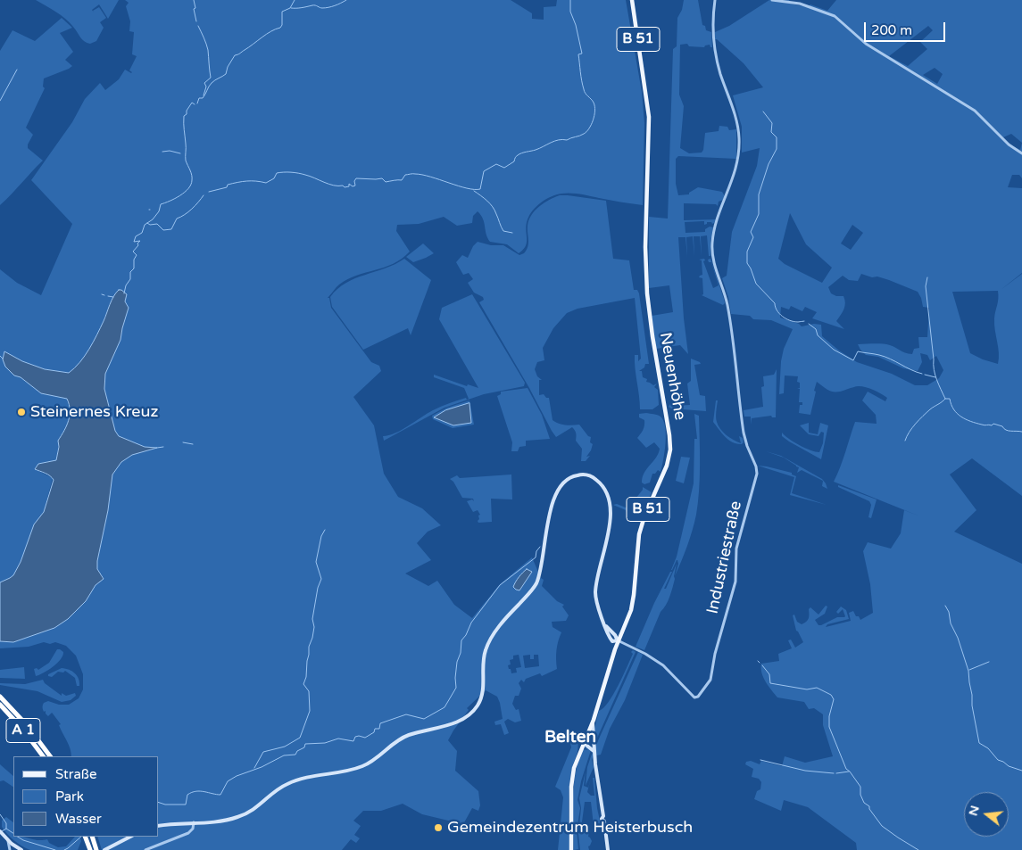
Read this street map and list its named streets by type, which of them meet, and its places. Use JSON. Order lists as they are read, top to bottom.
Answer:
{
  "streets": {
    "highway": ["A 1"],
    "main road": ["B 51", "Neuenhöhe"],
    "street": ["Industriestraße"]
  },
  "crossings": [
    ["B 51", "Neuenhöhe"],
    ["Neuenhöhe", "Industriestraße"]
  ],
  "districts": ["Belten"],
  "places": ["Steinernes Kreuz", "Gemeindezentrum Heisterbusch"],
  "legend": ["Straße", "Park", "Wasser"],
  "scale_bar": "200 m",
  "north": "left"
}
